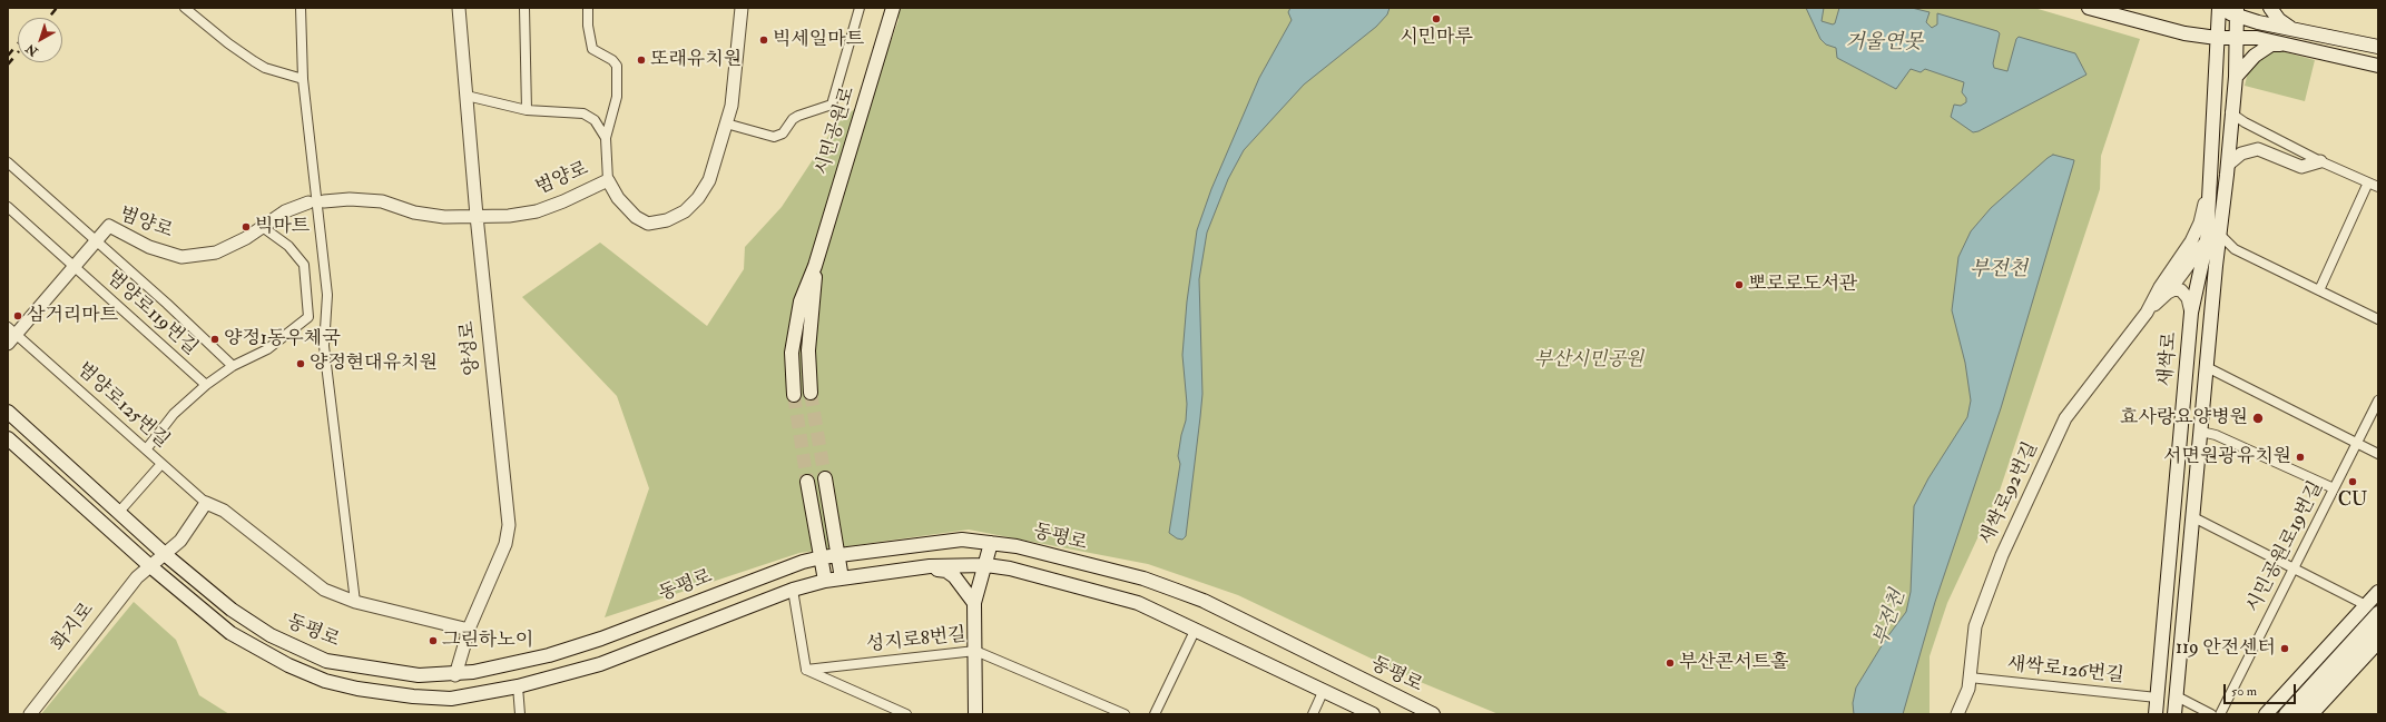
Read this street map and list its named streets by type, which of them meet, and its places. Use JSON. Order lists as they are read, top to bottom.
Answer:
{
  "streets": {
    "main road": ["시민공원로", "새싹로", "동평로"],
    "street": [
      "범양로",
      "범양로119번길",
      "양성로",
      "범양로125번길",
      "새싹로92번길",
      "시민공원로19번길",
      "화지로",
      "성지로8번길",
      "새싹로126번길"
    ]
  },
  "crossings": [
    ["범양로", "범양로119번길"],
    ["범양로", "양성로"],
    ["범양로", "범양로125번길"],
    ["양성로", "동평로"],
    ["새싹로", "새싹로92번길"],
    ["새싹로", "새싹로126번길"],
    ["범양로125번길", "화지로"],
    ["새싹로92번길", "새싹로126번길"],
    ["동평로", "화지로"]
  ],
  "water": ["거울연못", "부전천"],
  "parks": ["부산시민공원"],
  "places": [
    "시민마루",
    "빅세일마트",
    "또래유치원",
    "빅마트",
    "뽀로로도서관",
    "삼거리마트",
    "양정1동우체국",
    "양정현대유치원",
    "효사랑요양병원",
    "서면원광유치원",
    "CU",
    "그린하노이",
    "119 안전센터",
    "부산콘서트홀"
  ],
  "scale_bar": "50 m",
  "north": "bottom left"
}
